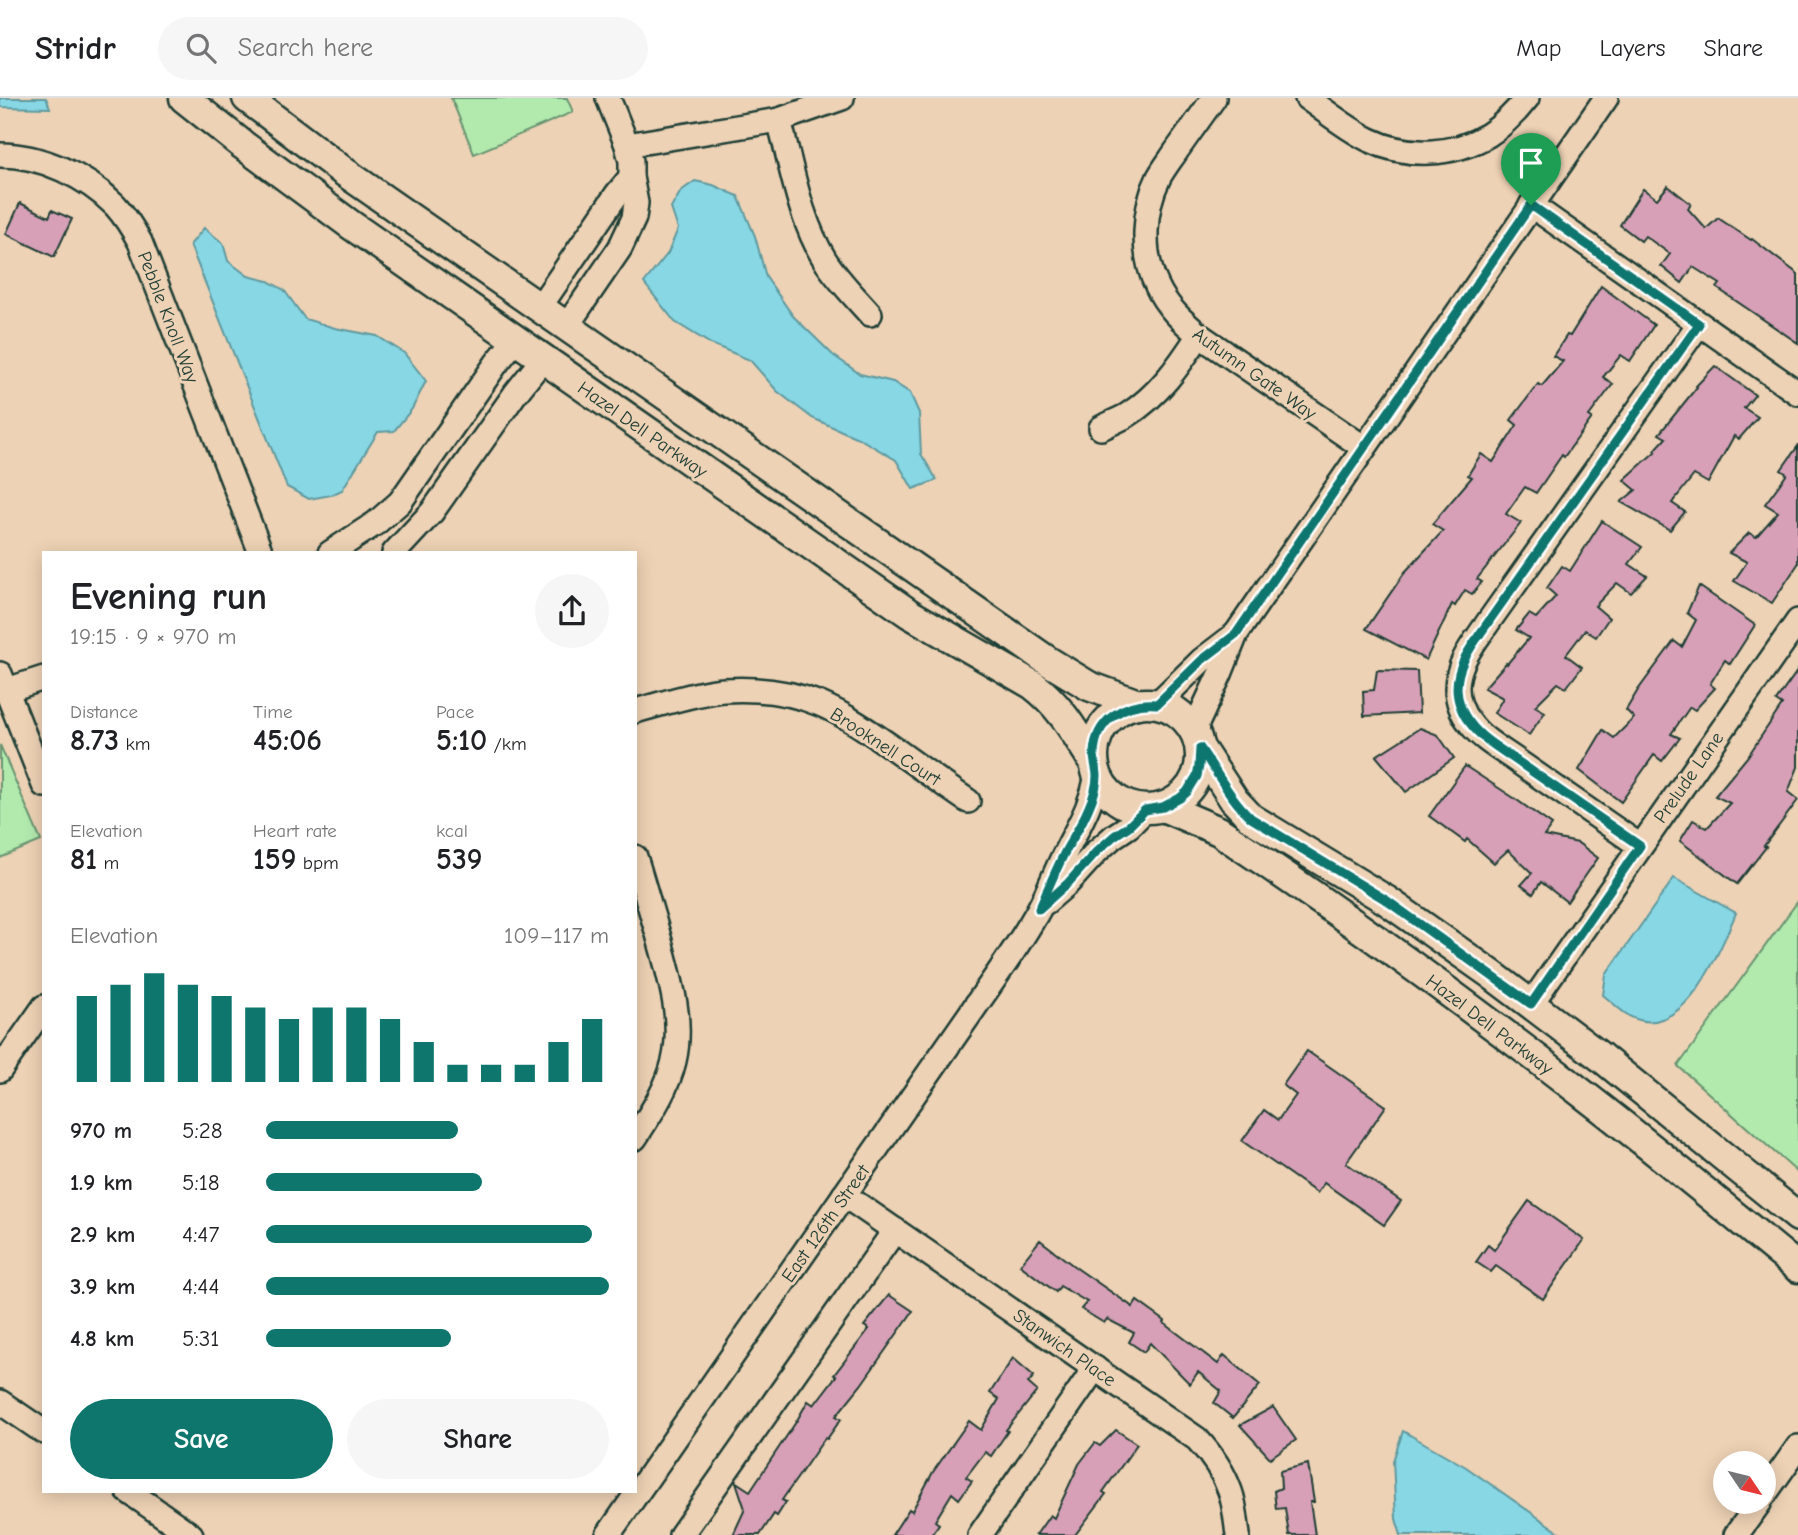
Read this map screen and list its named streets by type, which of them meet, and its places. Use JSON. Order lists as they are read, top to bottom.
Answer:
{
  "streets": {
    "main road": ["Hazel Dell Parkway"],
    "street": [
      "Pebble Knoll Way",
      "Autumn Gate Way",
      "Brooknell Court",
      "Prelude Lane",
      "East 126th Street",
      "Stanwich Place"
    ]
  },
  "crossings": [
    ["Hazel Dell Parkway", "Prelude Lane"],
    ["Hazel Dell Parkway", "East 126th Street"],
    ["East 126th Street", "Stanwich Place"]
  ],
  "north": "bottom right",
  "page": {
    "header": "Stridr",
    "search": "Search here",
    "nav": ["Map", "Layers", "Share"],
    "heading": ["Evening run", "19:15 · 9 × 970 m"],
    "stats": [
      ["Distance", "8.73 km"],
      ["Time", "45:06"],
      ["Pace", "5:10 /km"],
      ["Elevation", "81 m"],
      ["Heart rate", "159 bpm"],
      ["kcal", "539"]
    ],
    "chart": ["Elevation", "109–117 m"],
    "list": [
      {
        "name": "970 m",
        "note": "5:28"
      },
      {
        "name": "1.9 km",
        "note": "5:18"
      },
      {
        "name": "2.9 km",
        "note": "4:47"
      },
      {
        "name": "3.9 km",
        "note": "4:44"
      },
      {
        "name": "4.8 km",
        "note": "5:31"
      }
    ],
    "buttons": ["Save", "Share"]
  }
}
